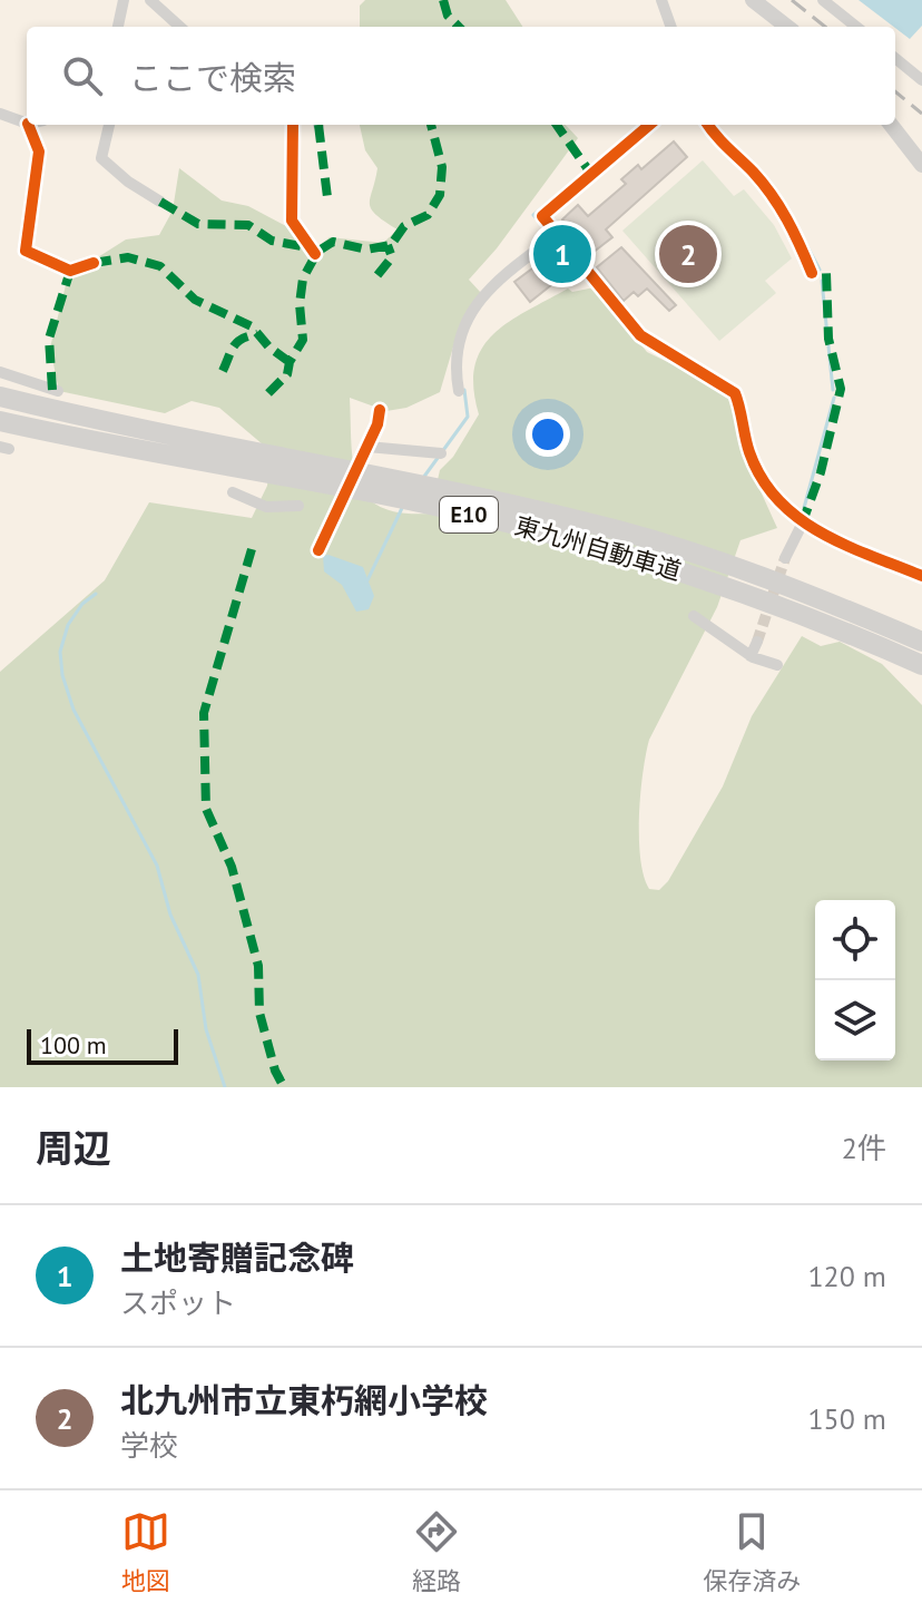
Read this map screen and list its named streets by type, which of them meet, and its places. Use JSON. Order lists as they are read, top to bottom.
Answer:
{
  "streets": {
    "highway": ["E10", "東九州自動車道"]
  },
  "scale_bar": "100 m",
  "page": {
    "search": "ここで検索",
    "pins": ["1", "2"],
    "scale": "100 m",
    "heading": ["周辺", "2件"],
    "list": [
      {
        "mark": "1",
        "name": "土地寄贈記念碑",
        "note": "スポット",
        "value": "120 m"
      },
      {
        "mark": "2",
        "name": "北九州市立東朽網小学校",
        "note": "学校",
        "value": "150 m"
      }
    ],
    "nav": ["地図", "経路", "保存済み"]
  }
}
